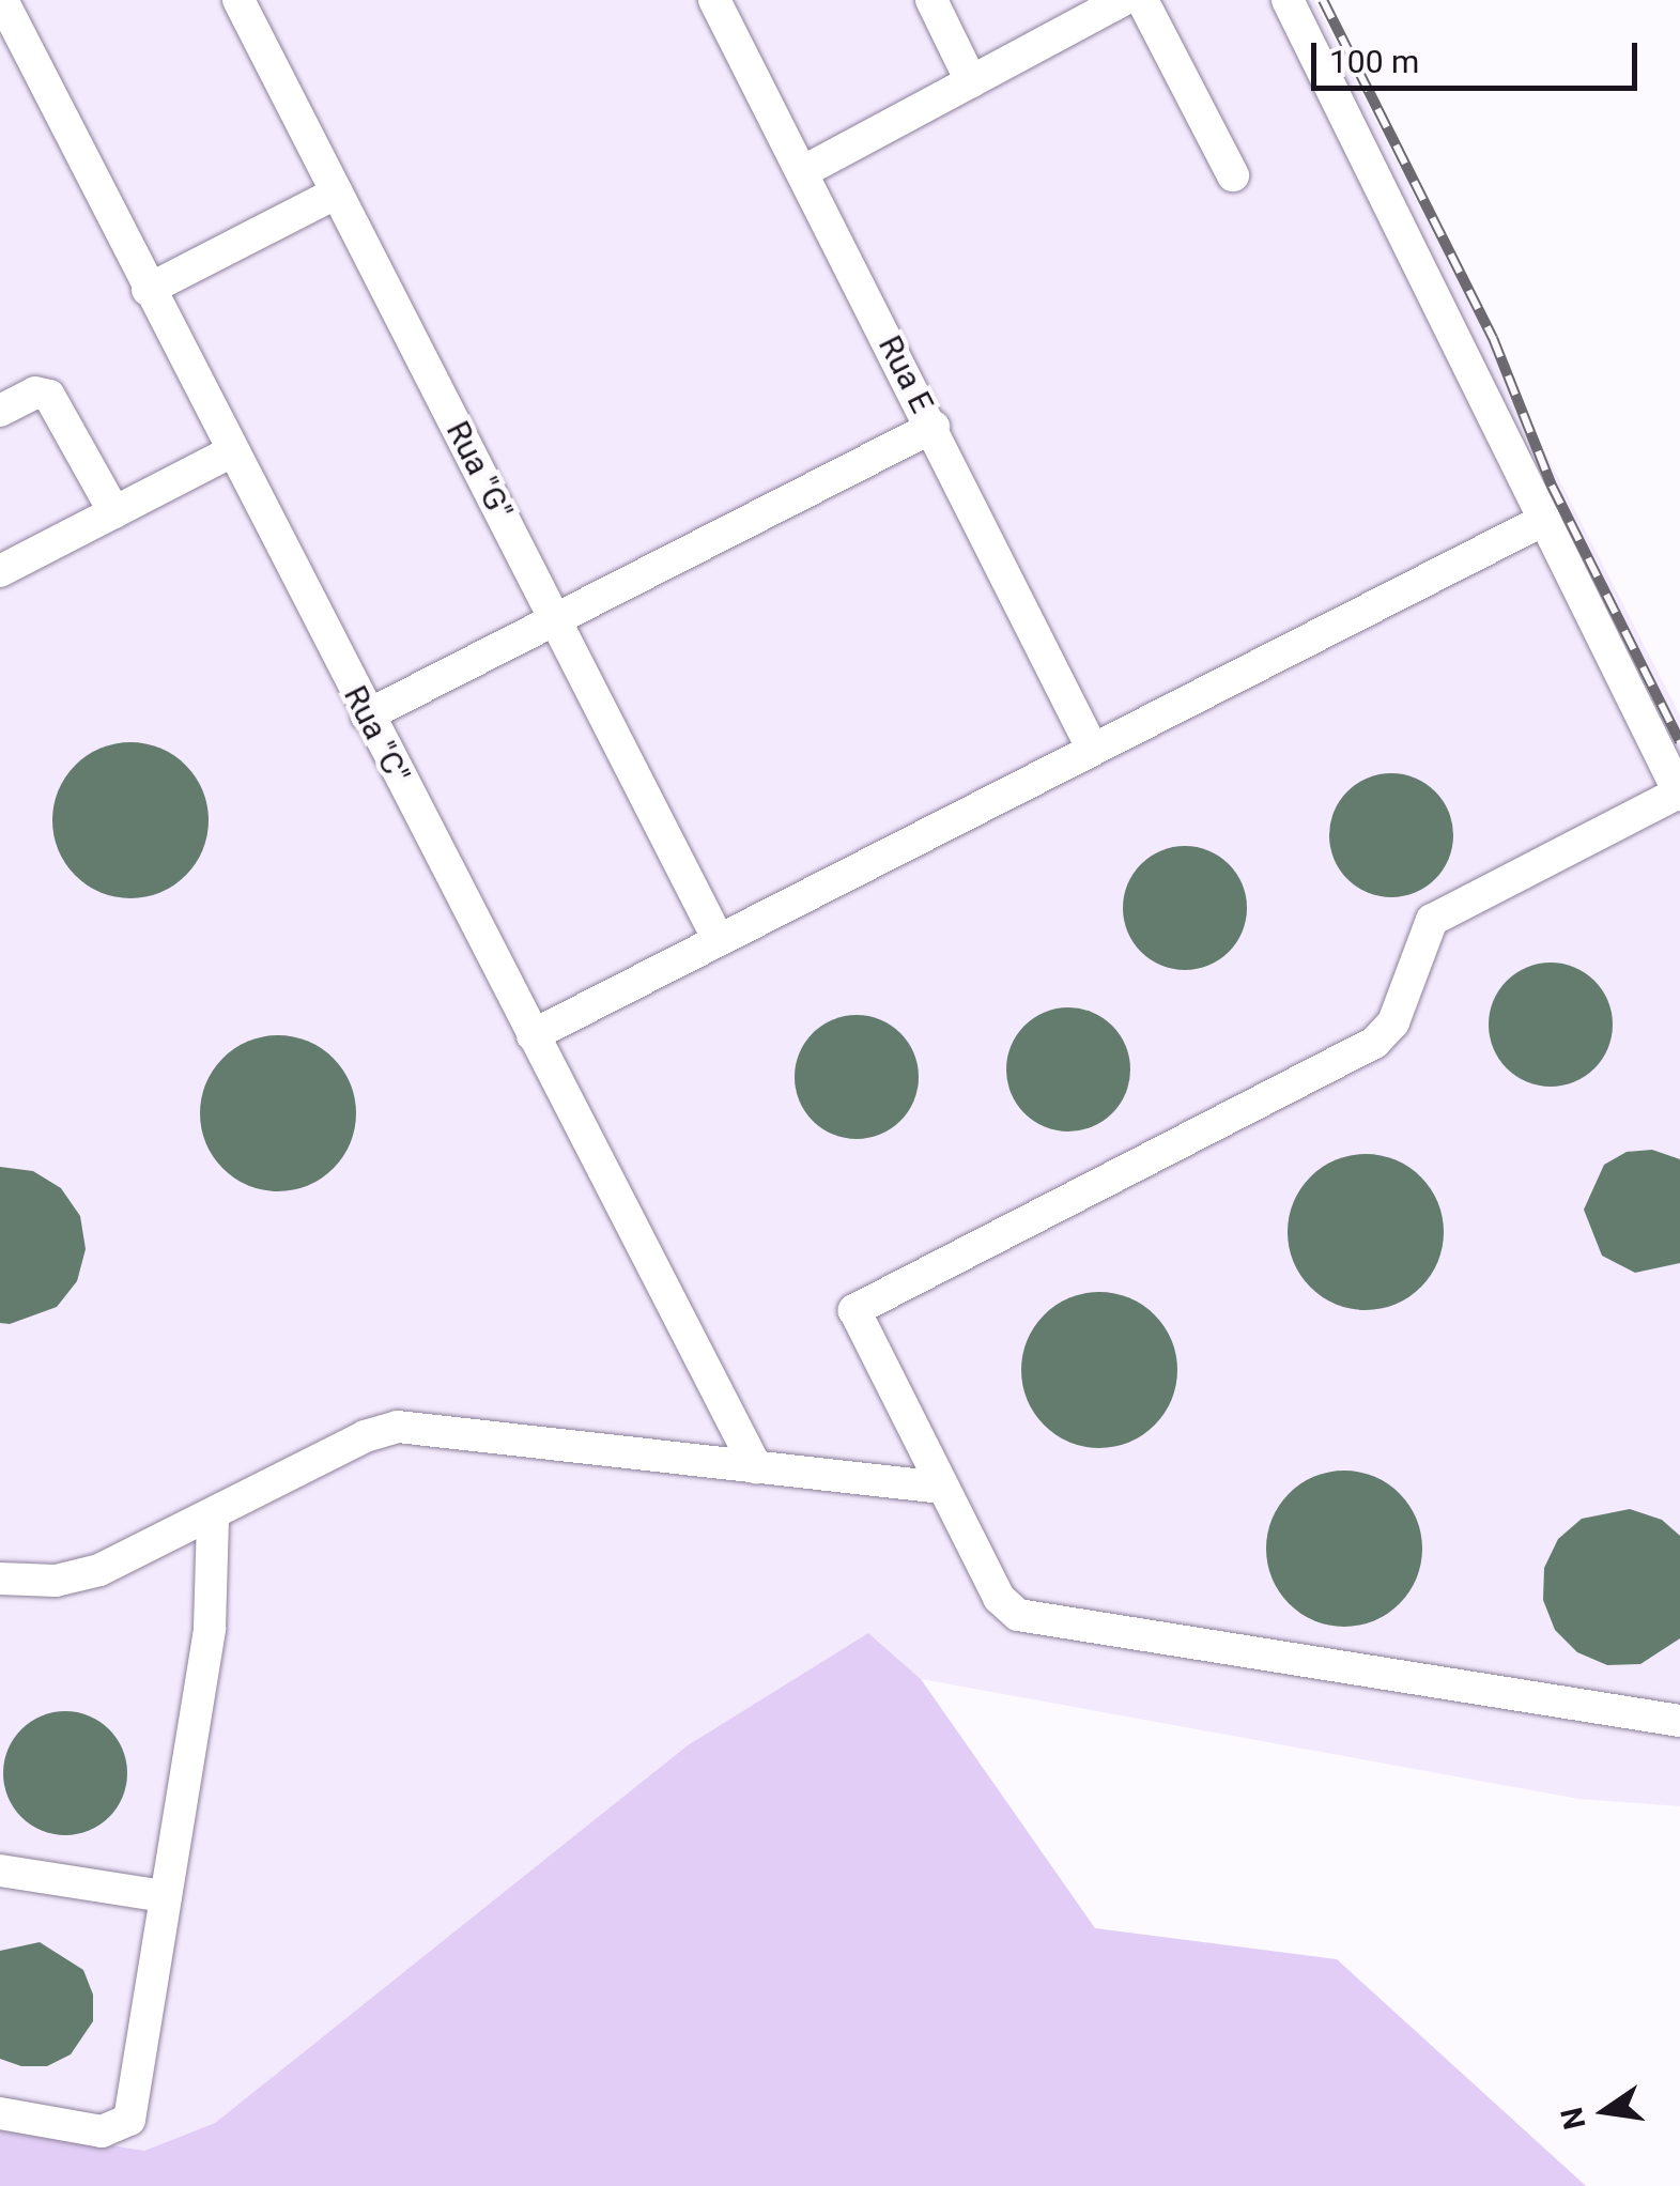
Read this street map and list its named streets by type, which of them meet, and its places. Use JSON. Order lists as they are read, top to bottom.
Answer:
{
  "streets": {
    "lane": ["Rua E", "Rua \"G\"", "Rua \"C\""]
  },
  "scale_bar": "100 m",
  "north": "left"
}
